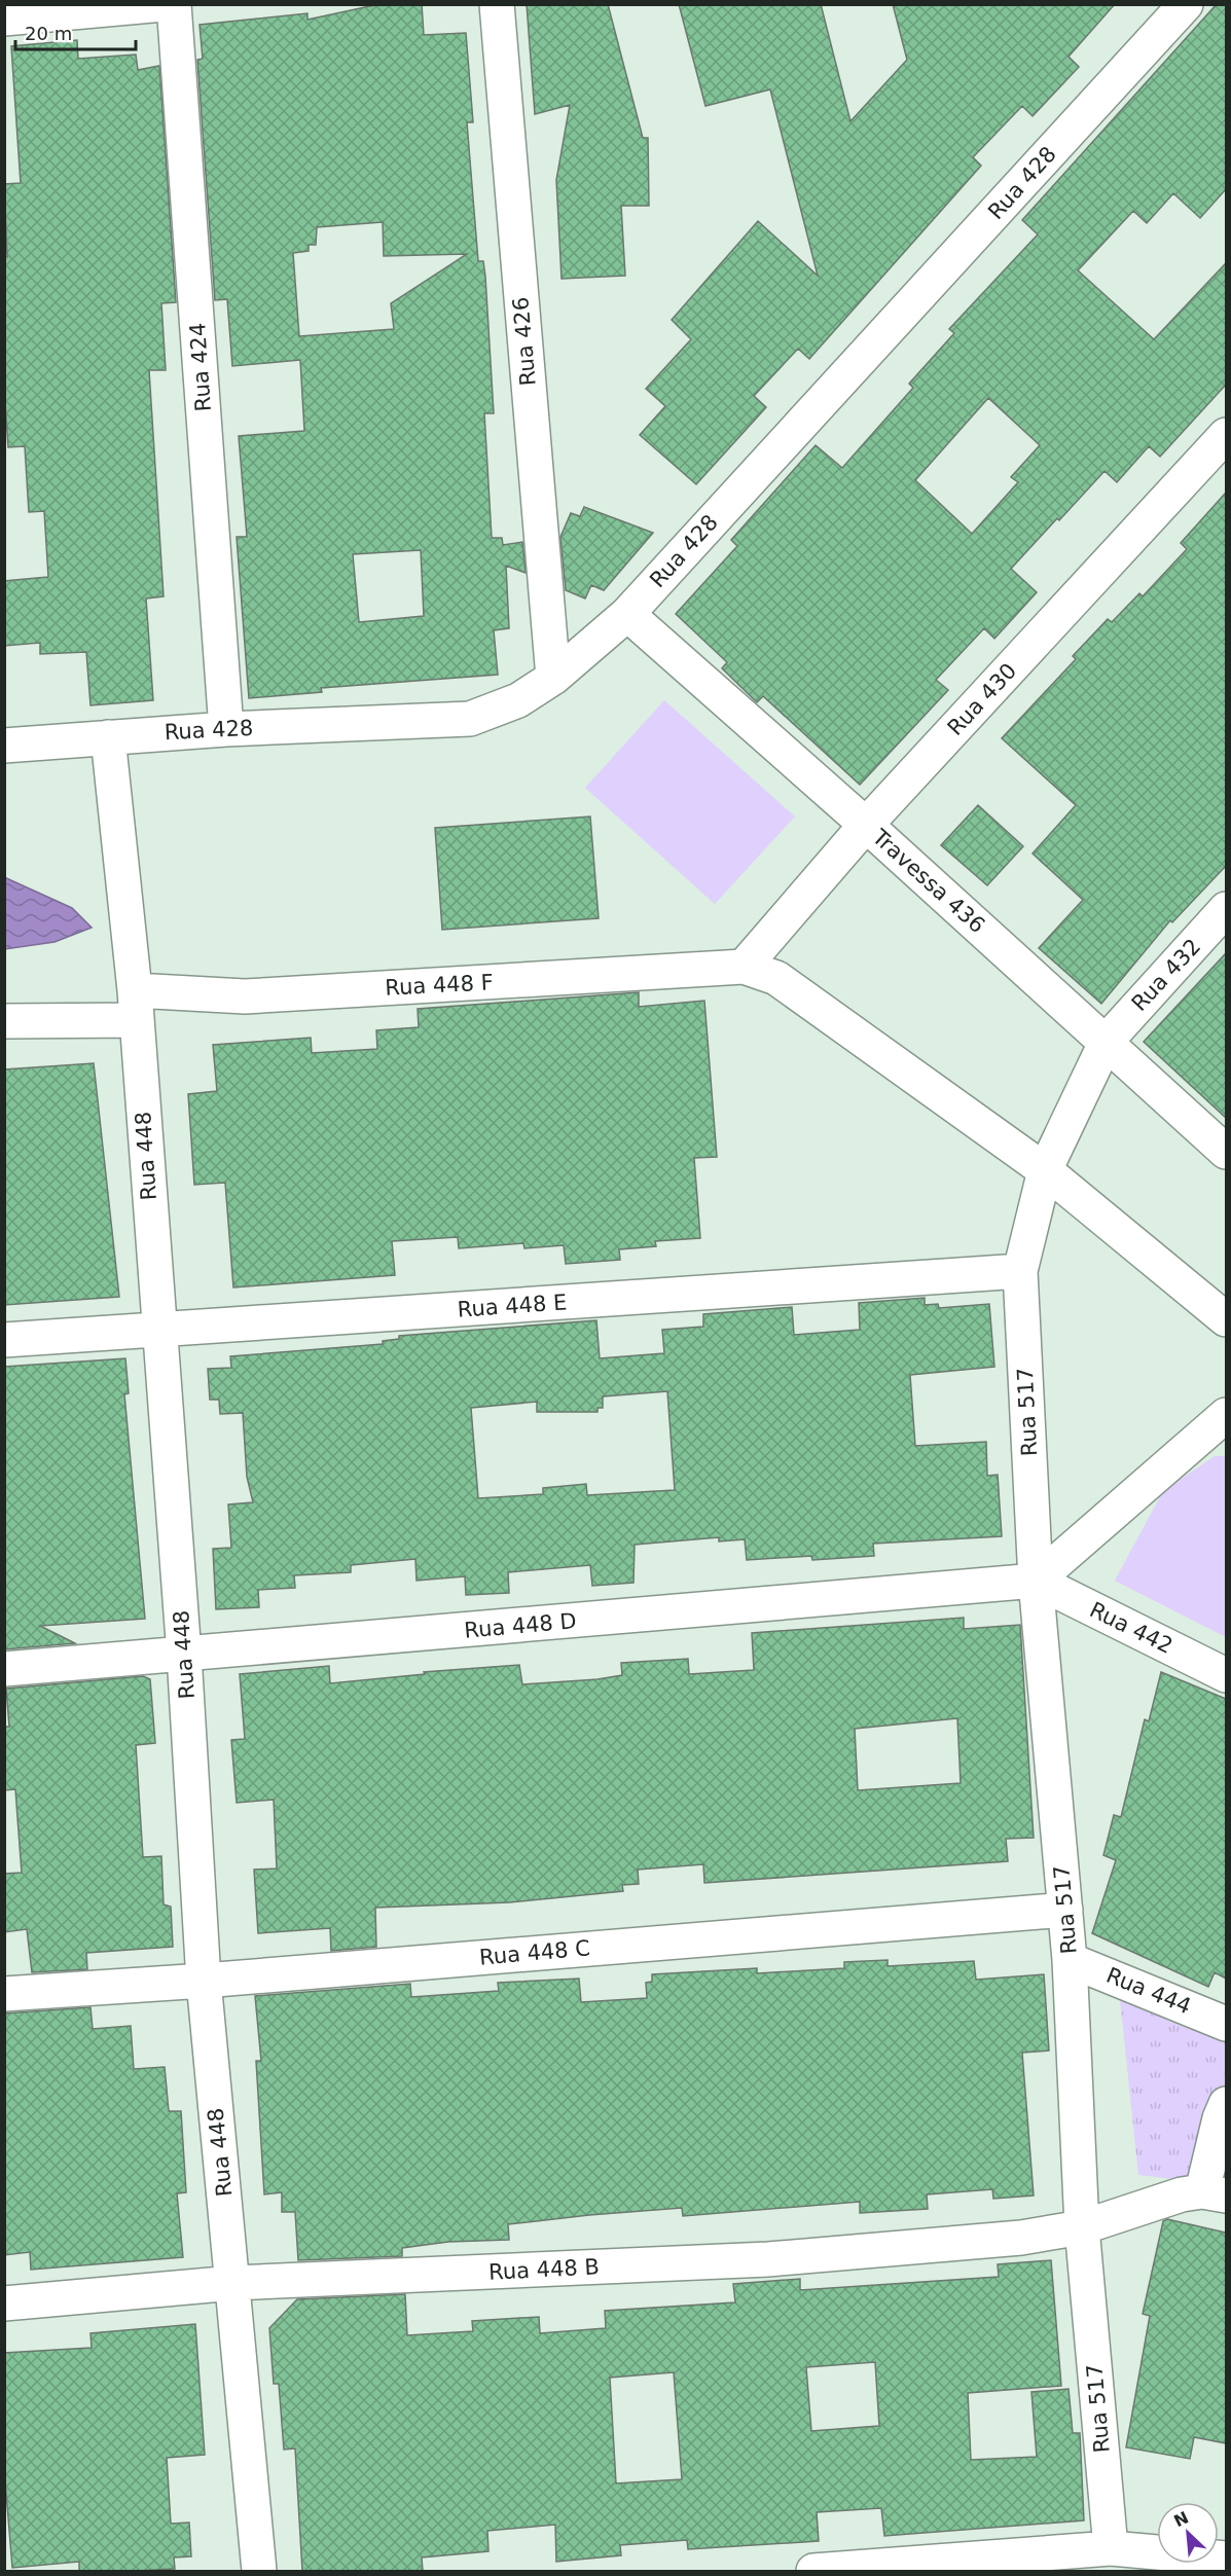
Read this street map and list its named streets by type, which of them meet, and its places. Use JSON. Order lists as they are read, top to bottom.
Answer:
{
  "streets": {
    "street": [
      "Rua 428",
      "Rua 426",
      "Rua 424",
      "Rua 430",
      "Travessa 436",
      "Rua 432",
      "Rua 448 F",
      "Rua 448",
      "Rua 448 E",
      "Rua 517",
      "Rua 448 D",
      "Rua 442",
      "Rua 448 C",
      "Rua 444",
      "Rua 448 B"
    ]
  },
  "crossings": [
    ["Rua 428", "Rua 426"],
    ["Rua 428", "Rua 424"],
    ["Rua 428", "Travessa 436"],
    ["Rua 428", "Rua 448"],
    ["Rua 430", "Travessa 436"],
    ["Rua 430", "Rua 448 F"],
    ["Travessa 436", "Rua 432"],
    ["Rua 432", "Rua 517"],
    ["Rua 448 F", "Rua 448"],
    ["Rua 448", "Rua 448 E"],
    ["Rua 448", "Rua 448 D"],
    ["Rua 448", "Rua 448 C"],
    ["Rua 448", "Rua 448 B"],
    ["Rua 448 E", "Rua 517"],
    ["Rua 517", "Rua 448 D"],
    ["Rua 517", "Rua 442"],
    ["Rua 517", "Rua 448 C"],
    ["Rua 517", "Rua 444"],
    ["Rua 517", "Rua 448 B"],
    ["Rua 448 D", "Rua 442"]
  ],
  "scale_bar": "20 m",
  "north": "top left"
}
